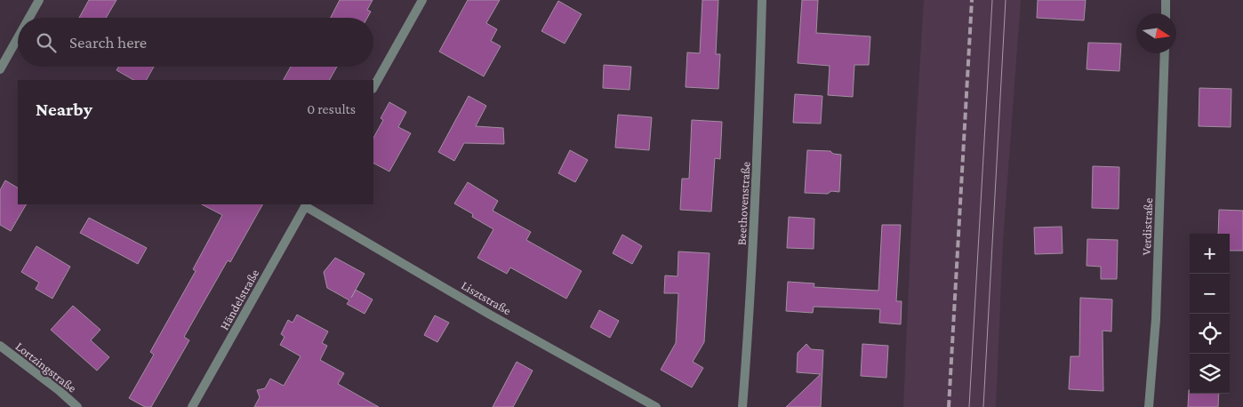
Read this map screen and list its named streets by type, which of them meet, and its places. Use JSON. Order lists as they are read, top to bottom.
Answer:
{
  "streets": {
    "street": [
      "Beethovenstraße",
      "Verdistraße",
      "Lisztstraße",
      "Händelstraße",
      "Lortzingstraße"
    ]
  },
  "crossings": [
    ["Lisztstraße", "Händelstraße"]
  ],
  "north": "right",
  "page": {
    "search": "Search here",
    "heading": ["Nearby", "0 results"],
    "map_buttons": ["+", "−"]
  }
}
